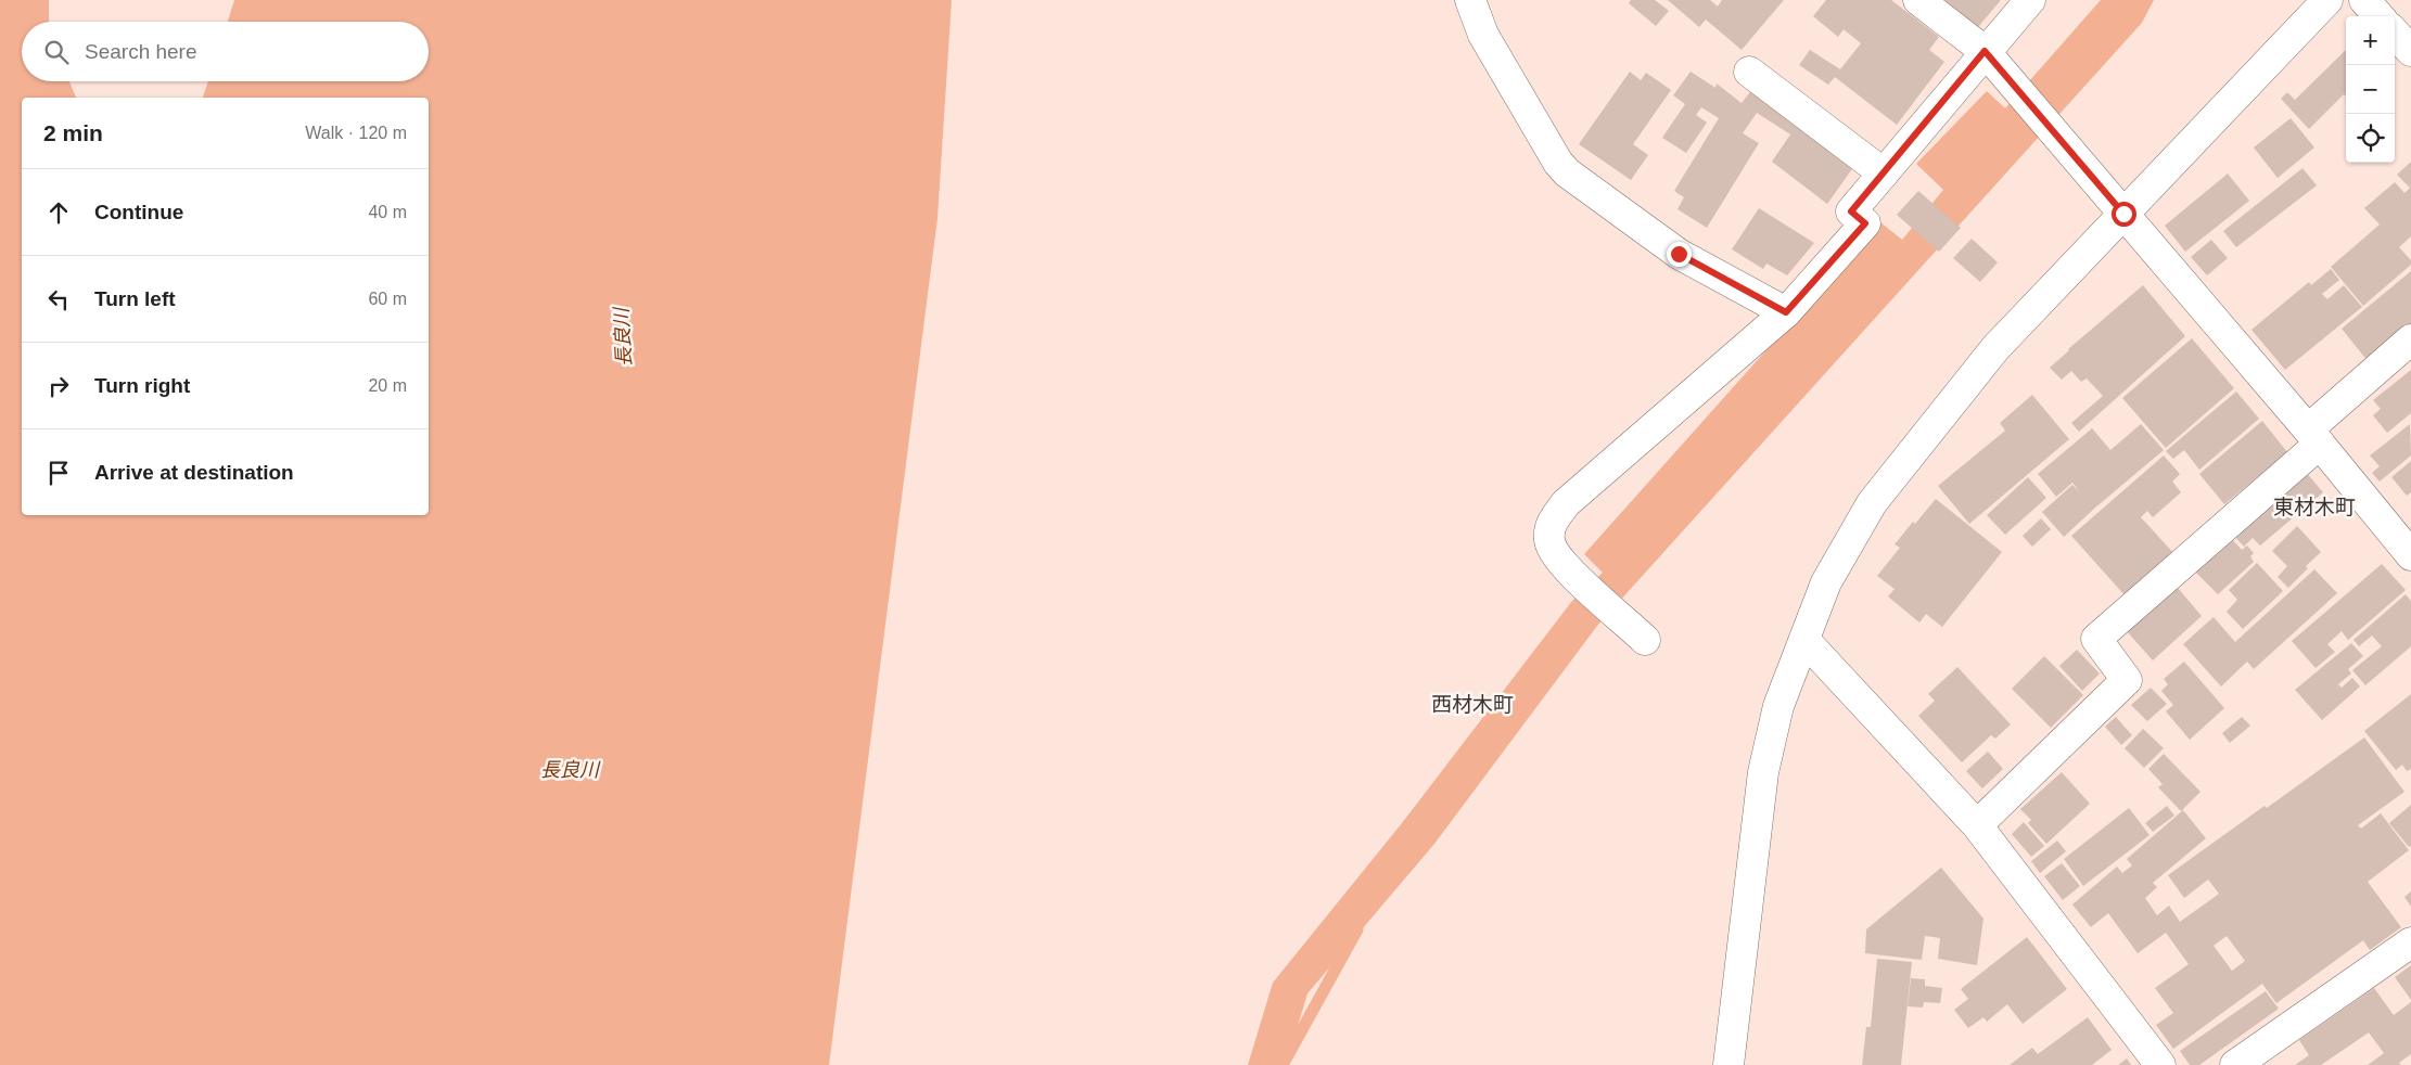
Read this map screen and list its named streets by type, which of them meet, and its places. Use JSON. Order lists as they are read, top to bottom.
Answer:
{
  "districts": ["東材木町", "西材木町"],
  "water": ["長良川"],
  "page": {
    "map_buttons": ["+", "−"],
    "search": "Search here",
    "heading": ["2 min", "Walk · 120 m"],
    "list": [
      ["Continue", "40 m"],
      ["Turn left", "60 m"],
      ["Turn right", "20 m"],
      "Arrive at destination"
    ]
  }
}
